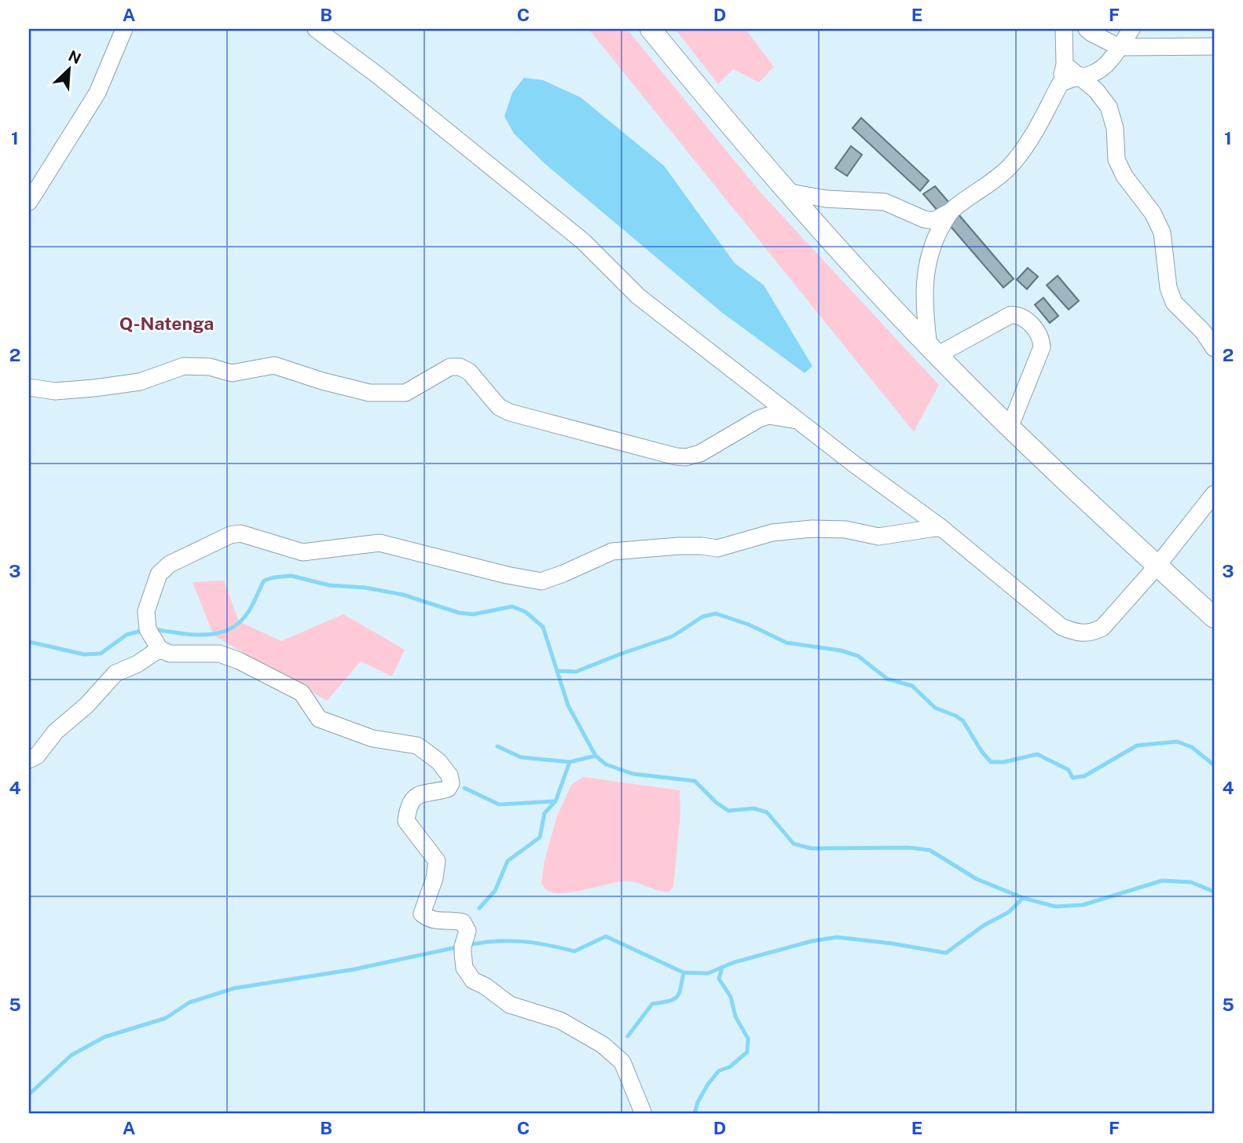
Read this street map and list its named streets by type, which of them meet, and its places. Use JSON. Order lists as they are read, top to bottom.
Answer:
{
  "districts": ["Q-Natenga"],
  "north": "top right",
  "grid": {
    "columns": [
      "A",
      "B",
      "C",
      "D",
      "E",
      "F"
    ],
    "rows": [
      "1",
      "2",
      "3",
      "4",
      "5"
    ]
  }
}
